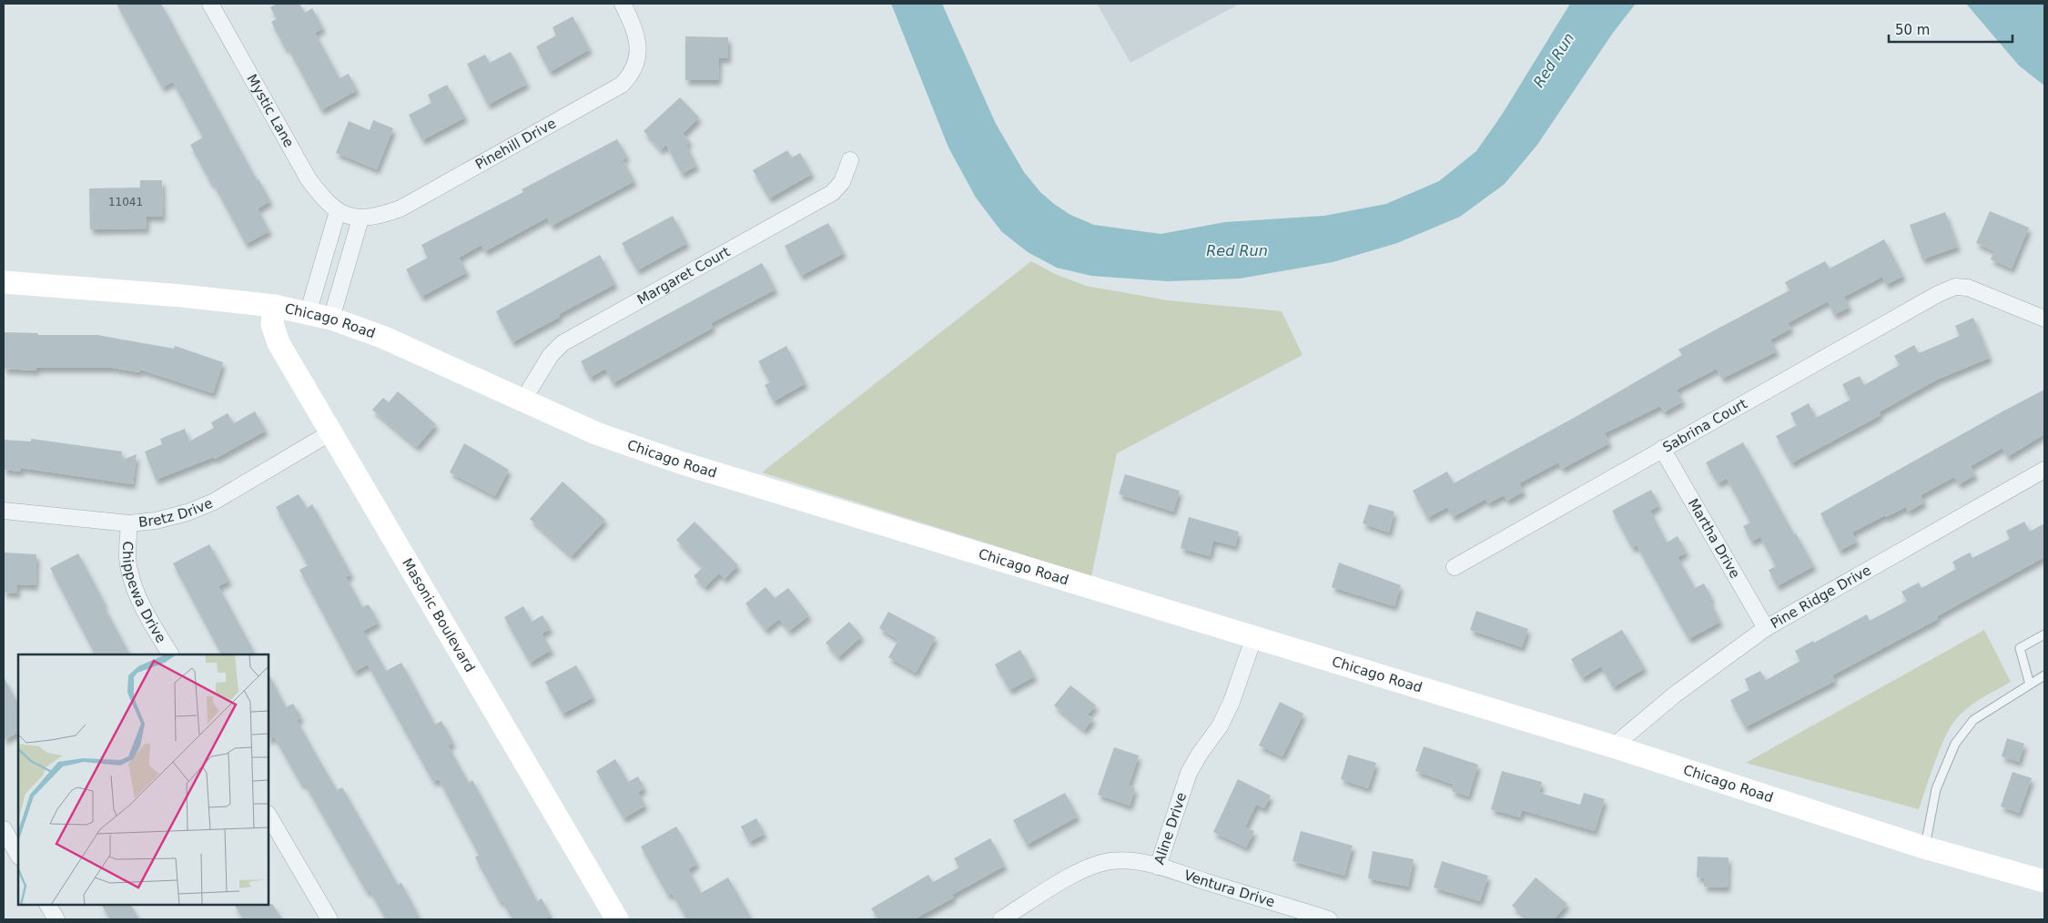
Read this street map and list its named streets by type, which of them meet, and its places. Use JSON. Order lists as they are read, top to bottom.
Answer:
{
  "streets": {
    "street": [
      "Mystic Lane",
      "Pinehill Drive",
      "Margaret Court",
      "Chicago Road",
      "Sabrina Court",
      "Bretz Drive",
      "Martha Drive",
      "Chippewa Drive",
      "Pine Ridge Drive",
      "Masonic Boulevard",
      "Aline Drive",
      "Ventura Drive"
    ]
  },
  "crossings": [
    ["Mystic Lane", "Pinehill Drive"],
    ["Margaret Court", "Chicago Road"],
    ["Chicago Road", "Pine Ridge Drive"],
    ["Chicago Road", "Masonic Boulevard"],
    ["Chicago Road", "Aline Drive"],
    ["Sabrina Court", "Martha Drive"],
    ["Bretz Drive", "Chippewa Drive"],
    ["Bretz Drive", "Masonic Boulevard"],
    ["Martha Drive", "Pine Ridge Drive"],
    ["Aline Drive", "Ventura Drive"]
  ],
  "water": ["Red Run"],
  "house_numbers": ["11041"],
  "scale_bar": "50 m"
}
